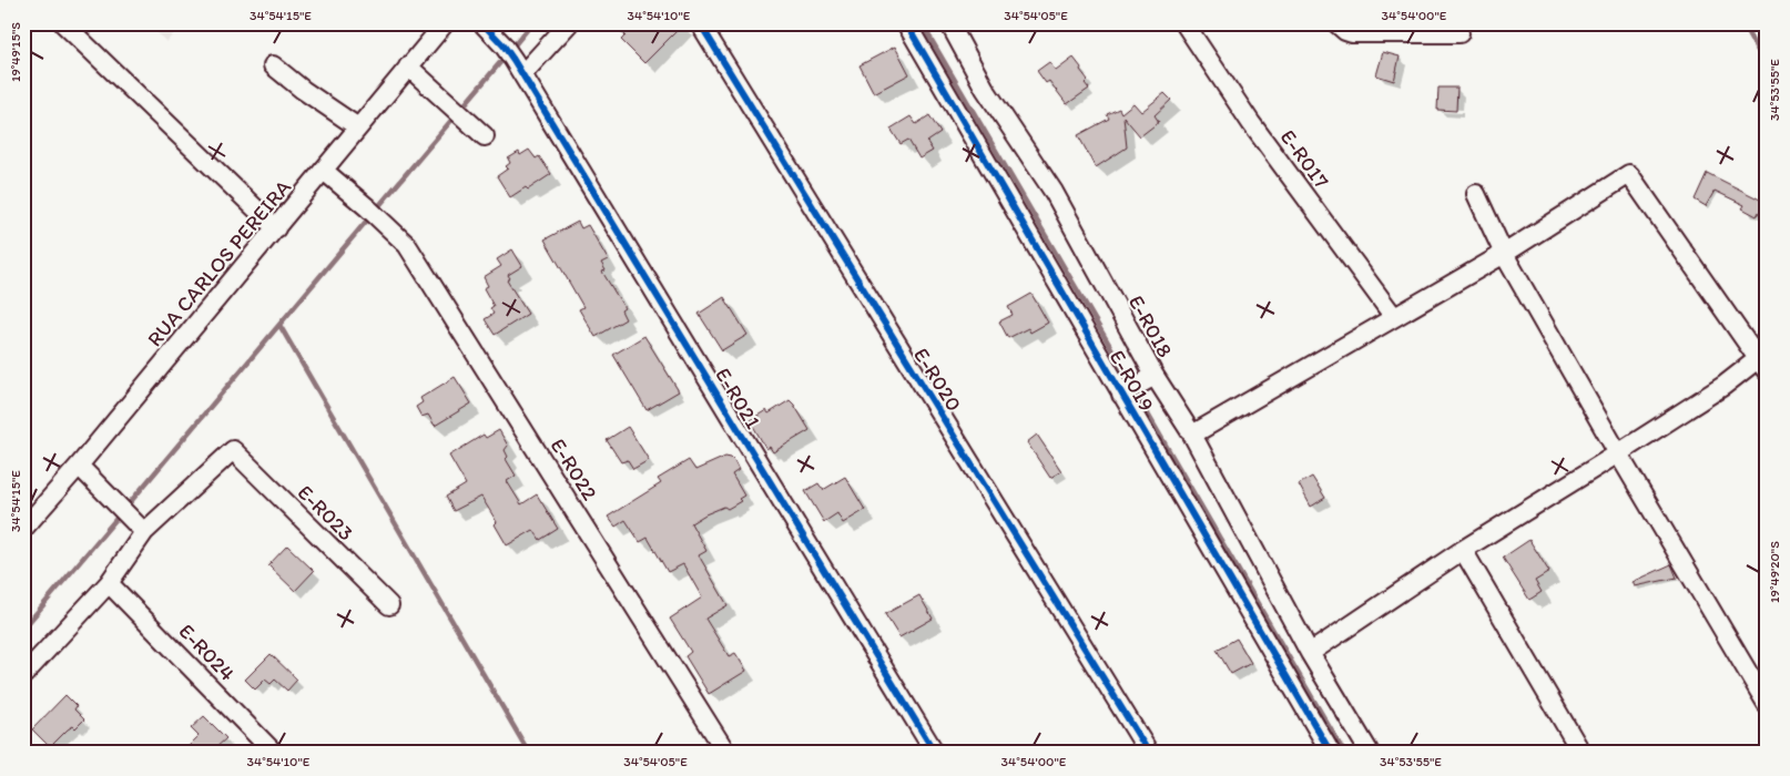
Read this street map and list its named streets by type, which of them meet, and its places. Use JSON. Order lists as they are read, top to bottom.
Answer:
{
  "streets": {
    "street": [
      "E-R017",
      "RUA CARLOS PEREIRA",
      "E-R018",
      "E-R020",
      "E-R019",
      "E-R021",
      "E-R022",
      "E-R023",
      "E-R024"
    ]
  },
  "crossings": [
    ["RUA CARLOS PEREIRA", "E-R022"]
  ],
  "coordinates": [
    "34°54'15\"E",
    "34°54'10\"E",
    "34°54'05\"E",
    "34°54'00\"E",
    "19°49'15\"S",
    "34°53'55\"E",
    "19°49'20\"S"
  ]
}
